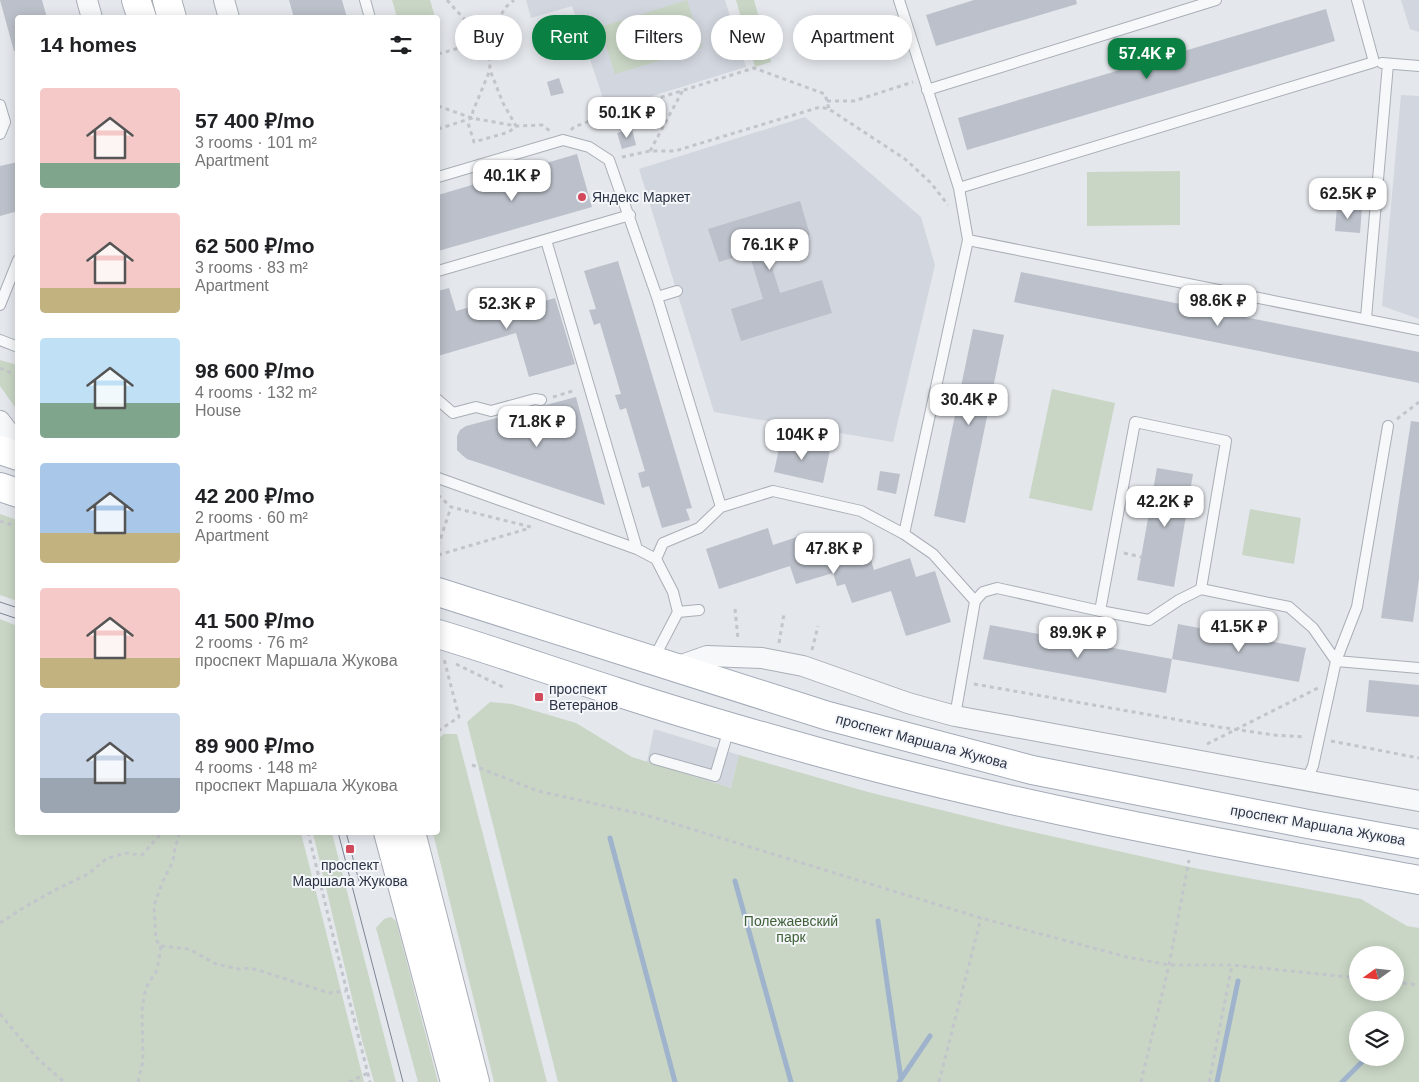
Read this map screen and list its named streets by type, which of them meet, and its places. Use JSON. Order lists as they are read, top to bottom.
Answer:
{
  "streets": {
    "main road": ["проспект Маршала Жукова"]
  },
  "parks": ["Полежаевский парк"],
  "places": {
    "other": ["Яндекс Маркет"],
    "transit": ["проспект Ветеранов", "проспект Маршала Жукова"]
  },
  "north": "left",
  "page": {
    "chip": [
      "Buy",
      "Rent",
      "Filters",
      "New",
      "Apartment"
    ],
    "heading": "14 homes",
    "price": [
      "57.4K ₽",
      "50.1K ₽",
      "40.1K ₽",
      "62.5K ₽",
      "76.1K ₽",
      "98.6K ₽",
      "52.3K ₽",
      "30.4K ₽",
      "71.8K ₽",
      "104K ₽",
      "42.2K ₽",
      "47.8K ₽",
      "41.5K ₽",
      "89.9K ₽"
    ],
    "list": [
      {
        "name": "57 400 ₽/mo",
        "note": "3 rooms · 101 m² · Apartment"
      },
      {
        "name": "62 500 ₽/mo",
        "note": "3 rooms · 83 m² · Apartment"
      },
      {
        "name": "98 600 ₽/mo",
        "note": "4 rooms · 132 m² · House"
      },
      {
        "name": "42 200 ₽/mo",
        "note": "2 rooms · 60 m² · Apartment"
      },
      {
        "name": "41 500 ₽/mo",
        "note": "2 rooms · 76 m² · проспект Маршала Жукова"
      },
      {
        "name": "89 900 ₽/mo",
        "note": "4 rooms · 148 m² · проспект Маршала Жукова"
      }
    ]
  }
}
